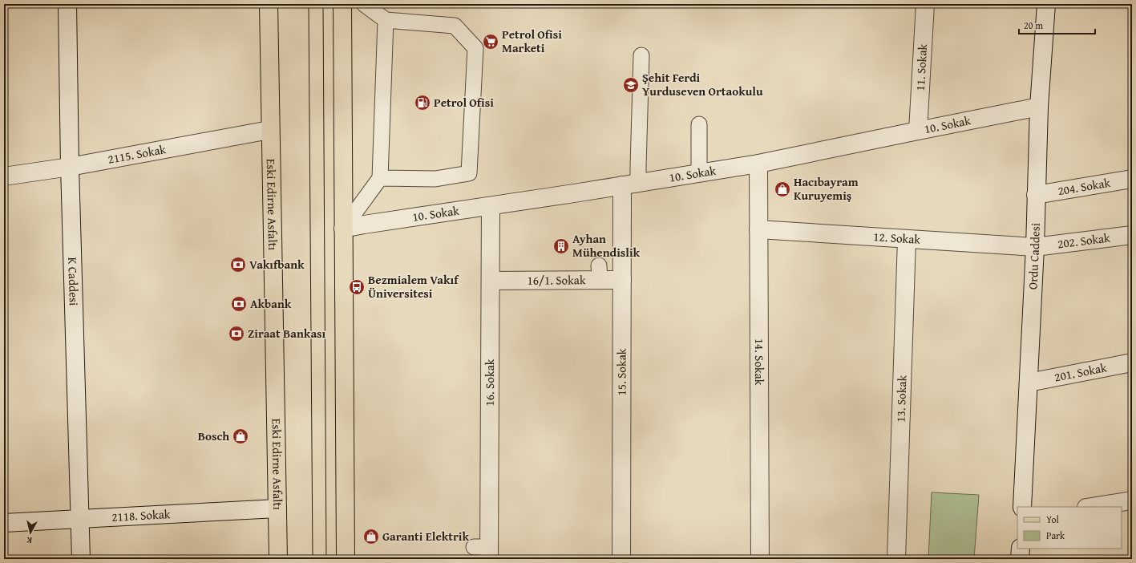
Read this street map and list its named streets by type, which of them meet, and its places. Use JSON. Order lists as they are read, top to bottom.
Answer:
{
  "streets": {
    "main road": ["Eski Edirne Asfaltı"],
    "street": [
      "11. Sokak",
      "10. Sokak",
      "2115. Sokak",
      "204. Sokak",
      "12. Sokak",
      "202. Sokak",
      "Ordu Caddesi",
      "16/1. Sokak",
      "K Caddesi",
      "14. Sokak",
      "15. Sokak",
      "201. Sokak",
      "16. Sokak",
      "13. Sokak",
      "2118. Sokak"
    ]
  },
  "crossings": [
    ["11. Sokak", "10. Sokak"],
    ["10. Sokak", "Ordu Caddesi"],
    ["10. Sokak", "14. Sokak"],
    ["10. Sokak", "15. Sokak"],
    ["10. Sokak", "16. Sokak"],
    ["2115. Sokak", "Eski Edirne Asfaltı"],
    ["2115. Sokak", "K Caddesi"],
    ["204. Sokak", "Ordu Caddesi"],
    ["Eski Edirne Asfaltı", "2118. Sokak"],
    ["12. Sokak", "202. Sokak"],
    ["12. Sokak", "Ordu Caddesi"],
    ["12. Sokak", "14. Sokak"],
    ["12. Sokak", "13. Sokak"],
    ["202. Sokak", "Ordu Caddesi"],
    ["Ordu Caddesi", "201. Sokak"],
    ["16/1. Sokak", "15. Sokak"],
    ["16/1. Sokak", "16. Sokak"],
    ["K Caddesi", "2118. Sokak"]
  ],
  "places": {
    "supermarket": ["Petrol Ofisi Marketi"],
    "school or university": ["Şehit Ferdi Yurduseven Ortaokulu"],
    "fuel station": ["Petrol Ofisi"],
    "shop": ["Hacıbayram Kuruyemiş", "Bosch", "Garanti Elektrik"],
    "building": ["Ayhan Mühendislik"],
    "bank": ["Vakıfbank", "Akbank", "Ziraat Bankası"],
    "bus stop": ["Bezmialem Vakıf Üniversitesi"]
  },
  "legend": ["Yol", "Park"],
  "scale_bar": "20 m",
  "north": "bottom"
}
